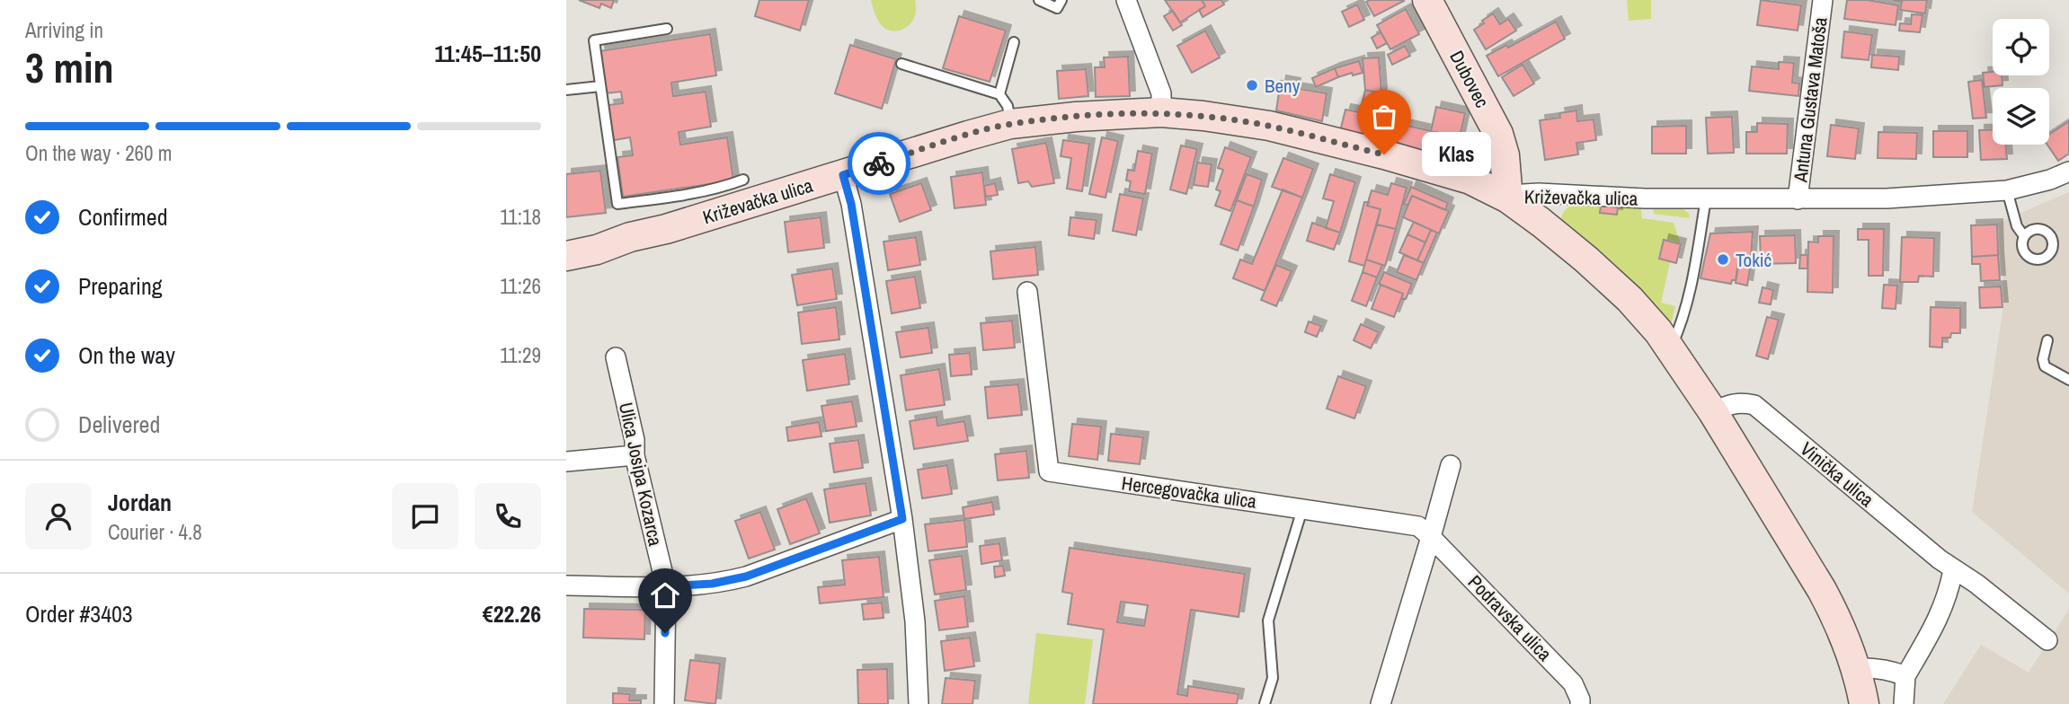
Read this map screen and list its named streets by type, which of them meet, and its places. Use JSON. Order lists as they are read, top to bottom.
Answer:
{
  "streets": {
    "main road": ["Dubovec", "Križevačka ulica"],
    "street": [
      "Antuna Gustava Matoša",
      "Ulica Josipa Kozarca",
      "Vinička ulica",
      "Hercegovačka ulica",
      "Podravska ulica"
    ]
  },
  "crossings": [
    ["Dubovec", "Križevačka ulica"],
    ["Antuna Gustava Matoša", "Križevačka ulica"],
    ["Hercegovačka ulica", "Podravska ulica"]
  ],
  "places": ["Beny", "Klas", "Tokić"],
  "page": {
    "heading": ["3 min", "Arriving in", "11:45–11:50"],
    "panel": [
      "Jordan",
      "Courier · 4.8",
      "Order #3403",
      "€22.26"
    ],
    "bar": "On the way · 260 m",
    "bubble": "Klas",
    "list": [
      ["Confirmed", "11:18"],
      ["Preparing", "11:26"],
      ["On the way", "11:29"],
      "Delivered"
    ]
  }
}
